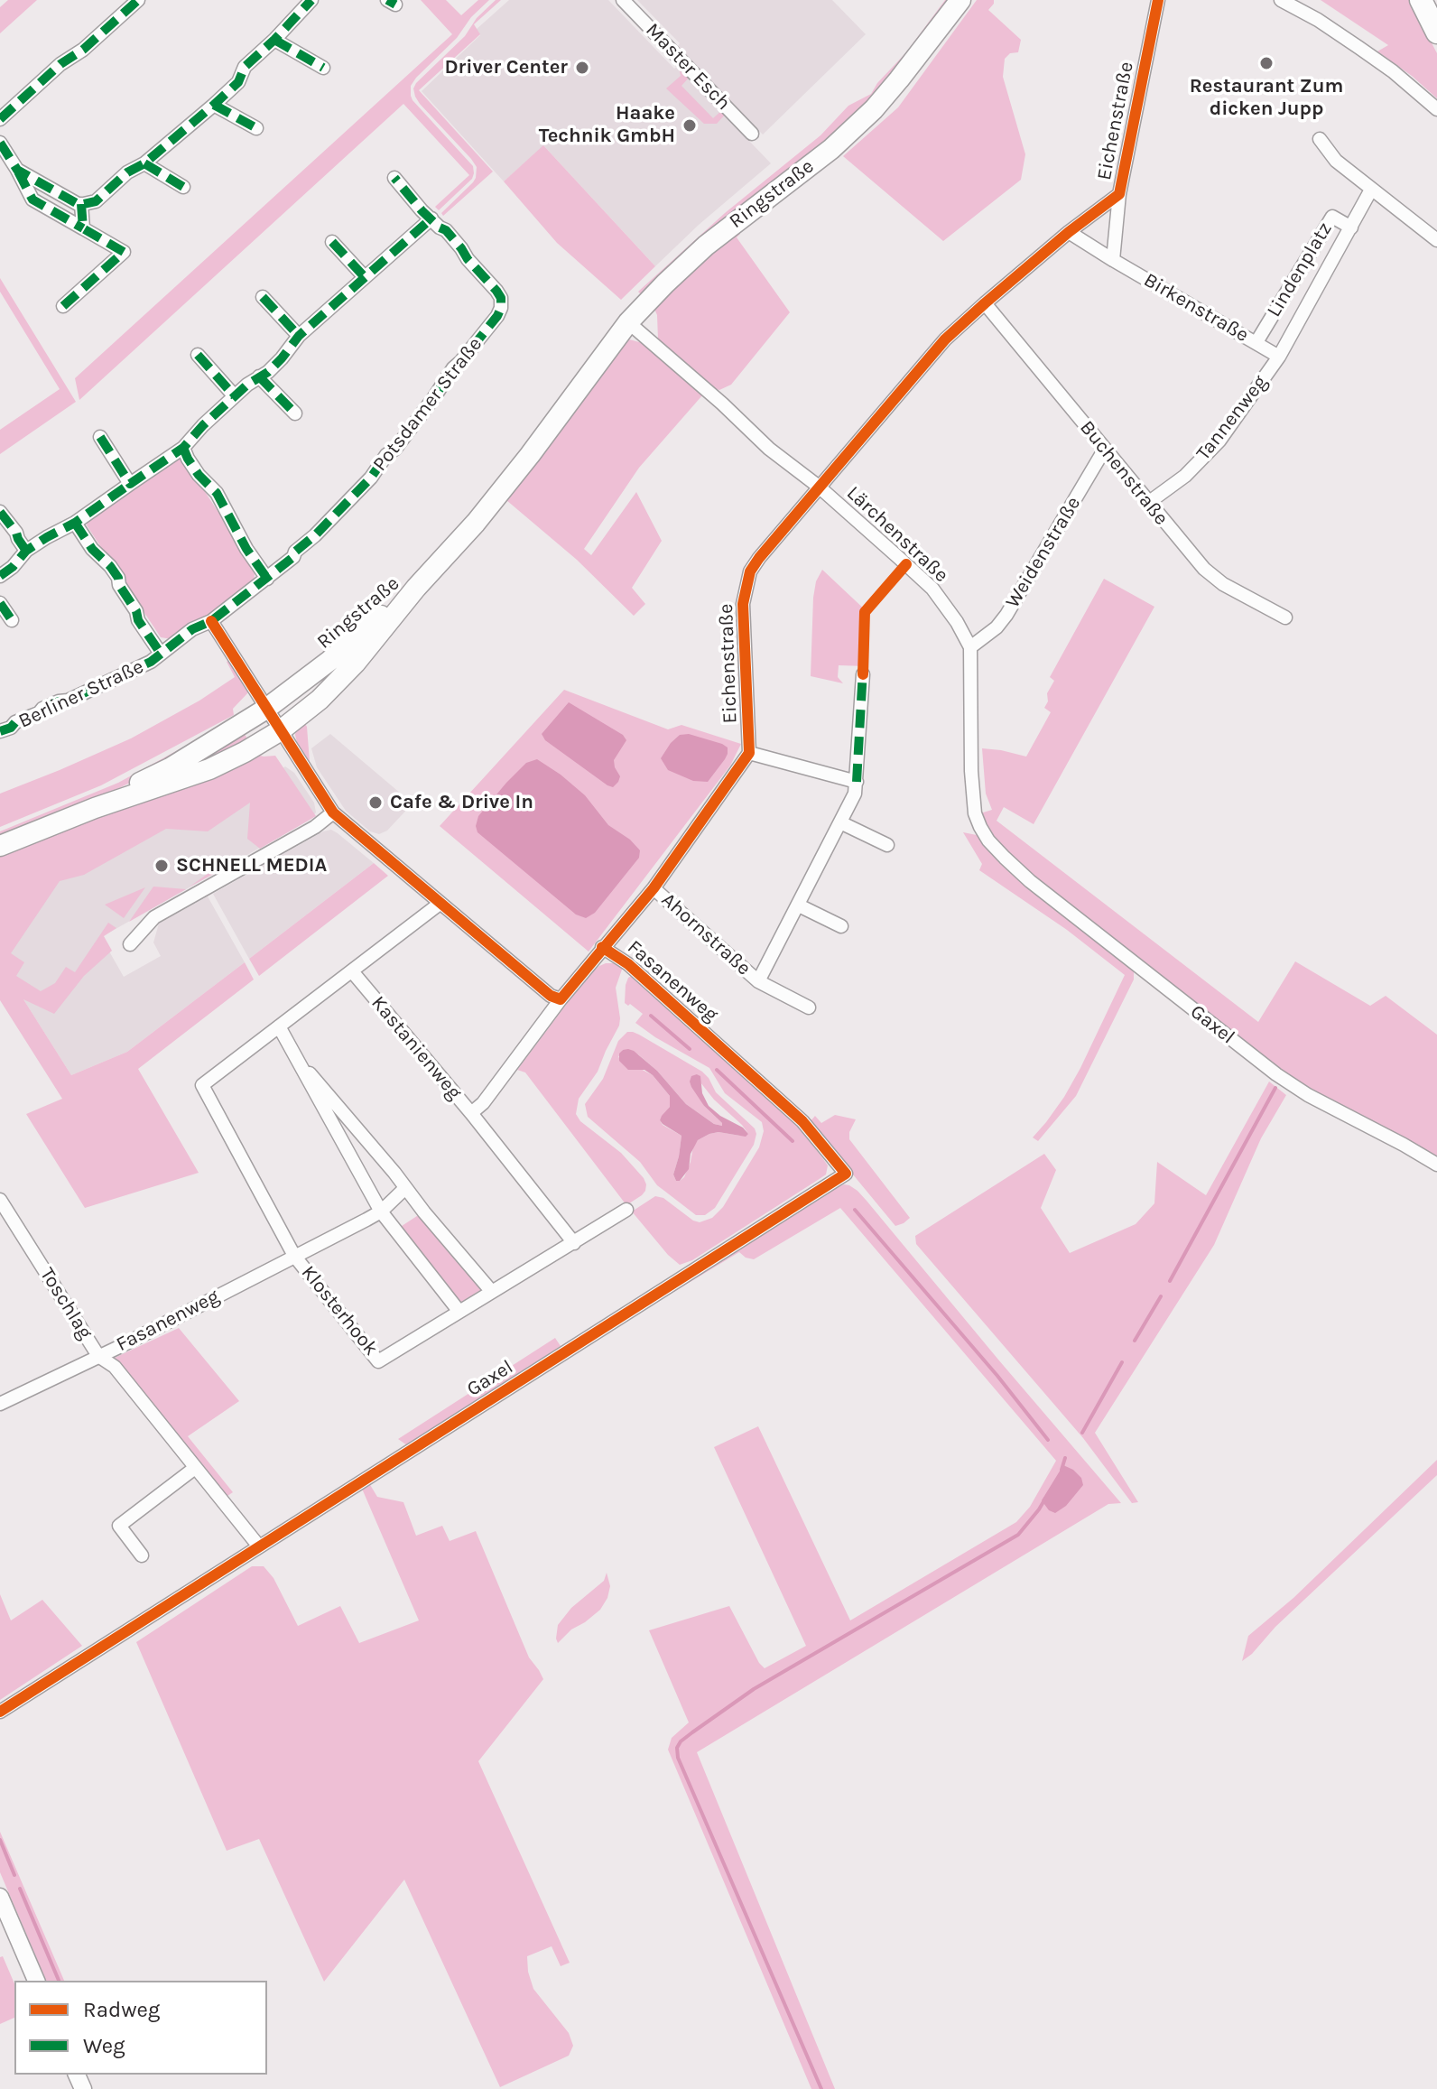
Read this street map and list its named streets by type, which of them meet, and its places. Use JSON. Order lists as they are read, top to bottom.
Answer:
{
  "streets": {
    "main road": ["Ringstraße"],
    "street": [
      "Master Esch",
      "Eichenstraße",
      "Lindenplatz",
      "Birkenstraße",
      "Potsdamer Straße",
      "Tannenweg",
      "Buchenstraße",
      "Lärchenstraße",
      "Weidenstraße",
      "Berliner Straße",
      "Ahornstraße",
      "Fasanenweg",
      "Gaxel",
      "Kastanienweg",
      "Toschlag",
      "Klosterhook"
    ]
  },
  "crossings": [
    ["Eichenstraße", "Birkenstraße"],
    ["Eichenstraße", "Buchenstraße"],
    ["Eichenstraße", "Lärchenstraße"],
    ["Ringstraße", "Lärchenstraße"],
    ["Lindenplatz", "Birkenstraße"],
    ["Lindenplatz", "Tannenweg"],
    ["Birkenstraße", "Tannenweg"],
    ["Potsdamer Straße", "Berliner Straße"],
    ["Tannenweg", "Buchenstraße"],
    ["Buchenstraße", "Weidenstraße"],
    ["Lärchenstraße", "Weidenstraße"],
    ["Lärchenstraße", "Gaxel"],
    ["Weidenstraße", "Gaxel"],
    ["Fasanenweg", "Gaxel"],
    ["Fasanenweg", "Toschlag"],
    ["Fasanenweg", "Klosterhook"],
    ["Gaxel", "Toschlag"]
  ],
  "places": [
    "Restaurant Zum dicken Jupp",
    "Driver Center",
    "Haake Technik GmbH",
    "Cafe & Drive In",
    "SCHNELL MEDIA"
  ],
  "legend": ["Radweg", "Weg"]
}
